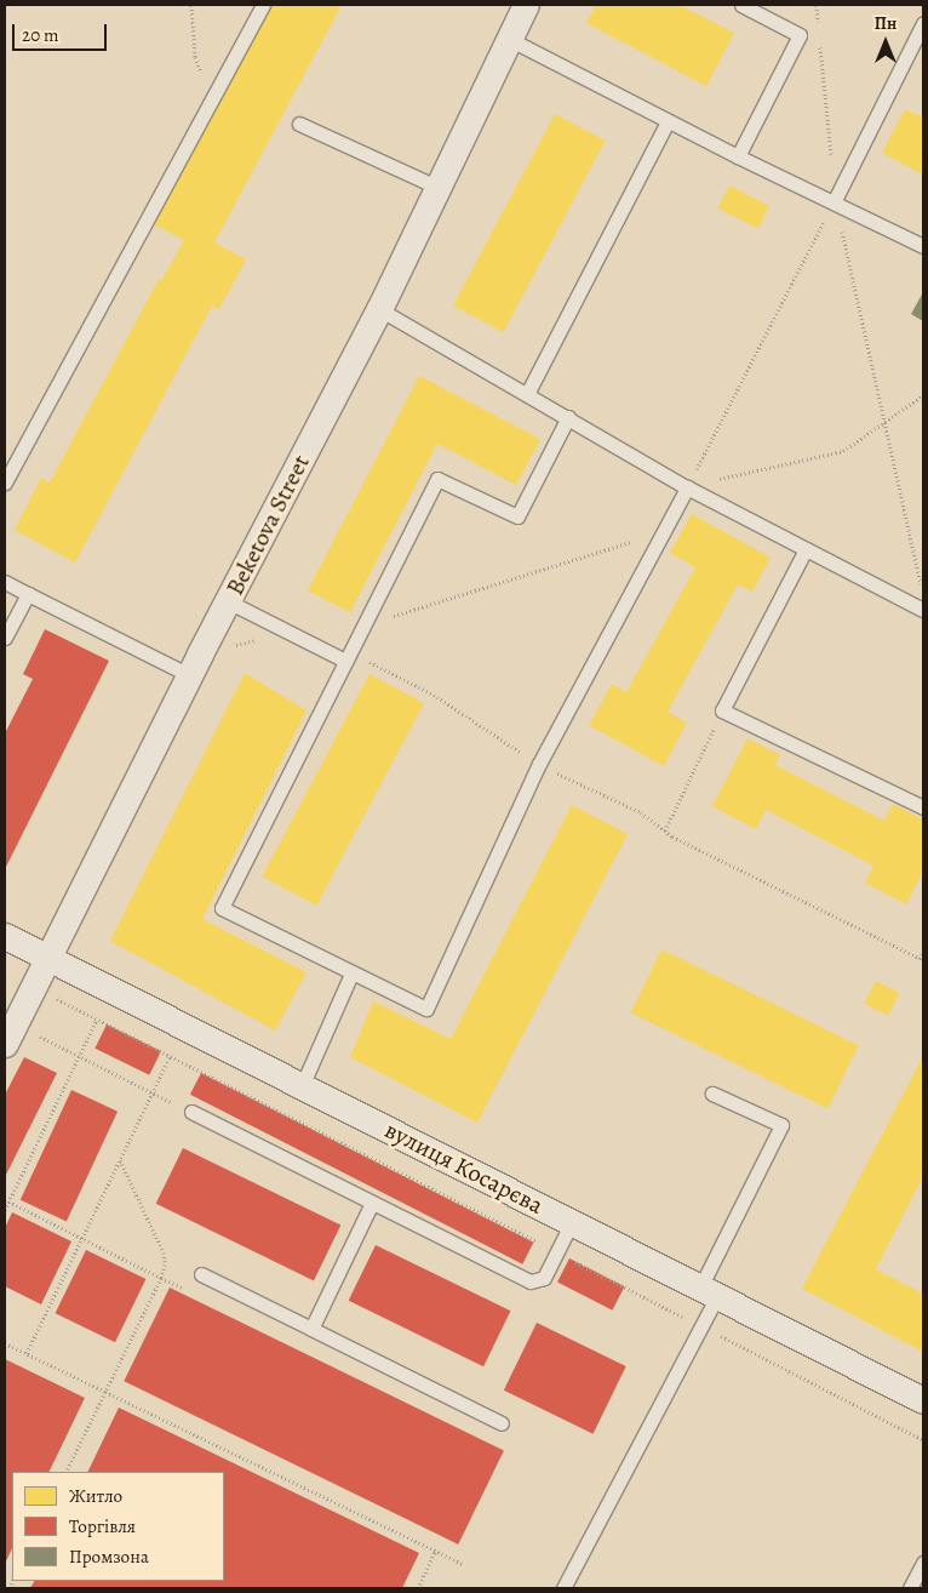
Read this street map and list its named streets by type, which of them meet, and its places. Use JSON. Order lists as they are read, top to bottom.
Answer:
{
  "streets": {
    "street": ["Beketova Street", "вулиця Косарєва"]
  },
  "crossings": [
    ["Beketova Street", "вулиця Косарєва"]
  ],
  "legend": ["Житло", "Торгівля", "Промзона"],
  "scale_bar": "20 m",
  "north": "top"
}
